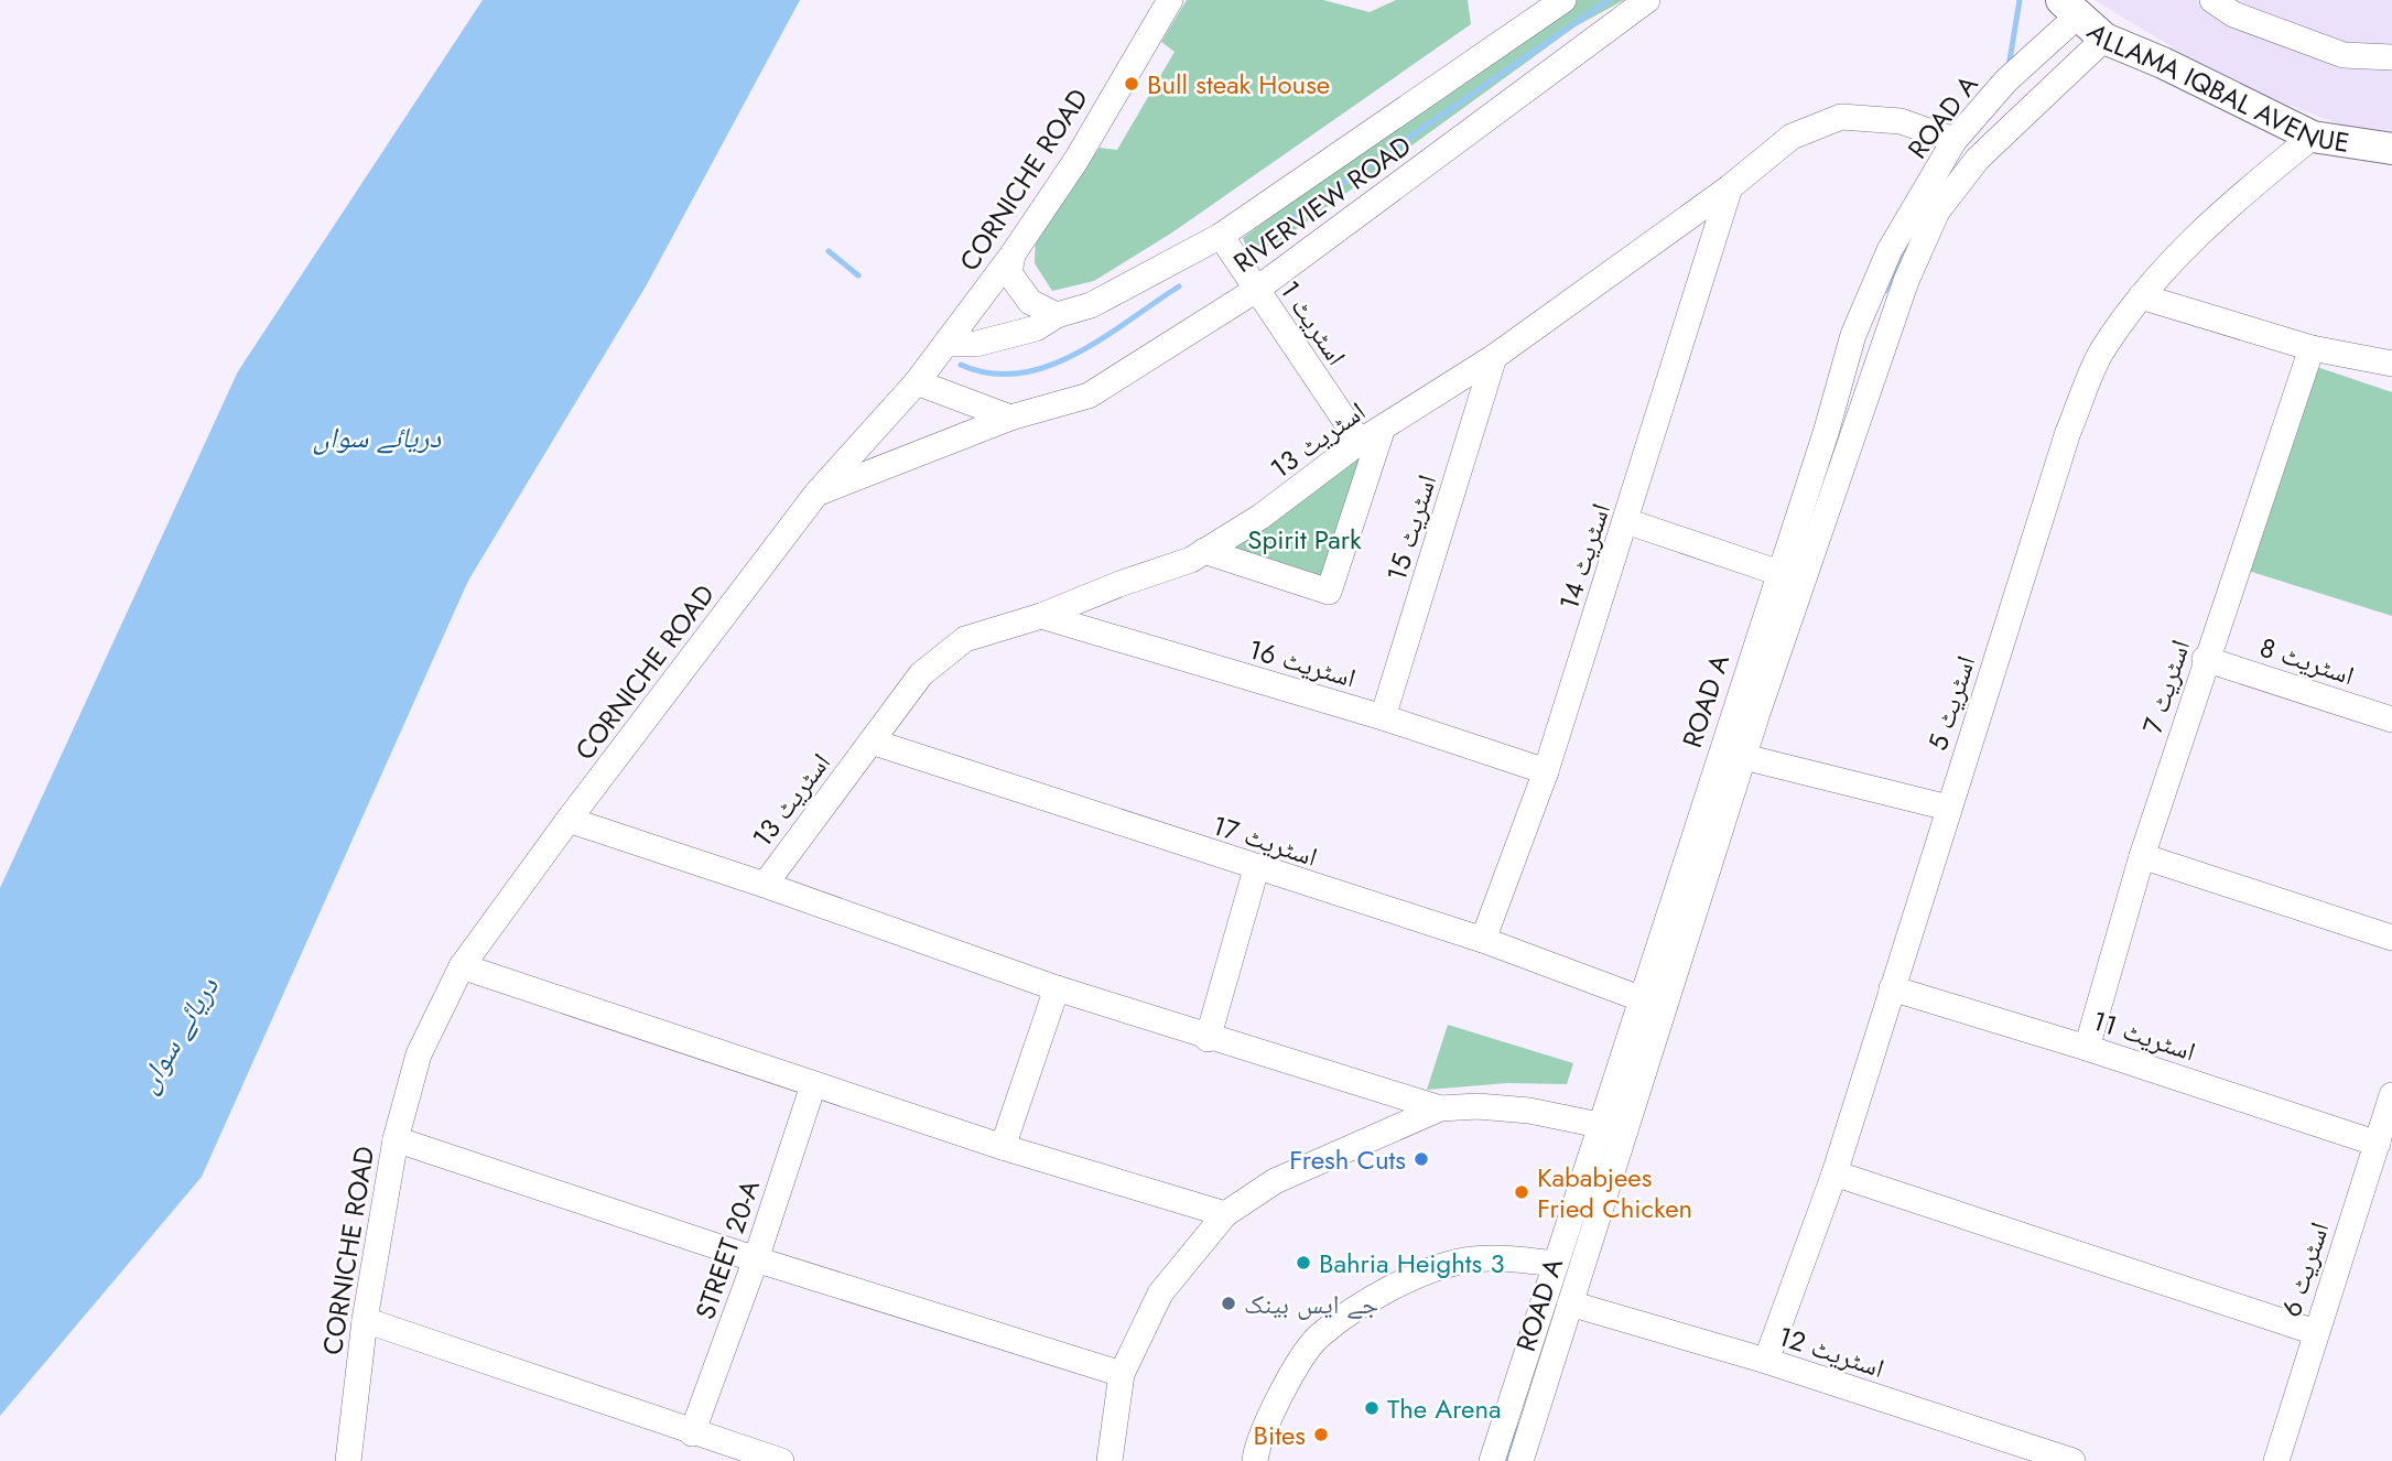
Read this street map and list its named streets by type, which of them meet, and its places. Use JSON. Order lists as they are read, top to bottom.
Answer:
{
  "streets": {
    "main road": ["ALLAMA IQBAL AVENUE"],
    "street": [
      "ROAD A",
      "CORNICHE ROAD",
      "RIVERVIEW ROAD",
      "اسٹریٹ 1",
      "اسٹریٹ 13",
      "اسٹریٹ 15",
      "اسٹریٹ 14",
      "اسٹریٹ 8",
      "اسٹریٹ 16",
      "اسٹریٹ 7",
      "اسٹریٹ 5",
      "اسٹریٹ 17",
      "اسٹریٹ 11",
      "STREET 20-A",
      "اسٹریٹ 6",
      "اسٹریٹ 12"
    ]
  },
  "crossings": [
    ["ALLAMA IQBAL AVENUE", "ROAD A"],
    ["ALLAMA IQBAL AVENUE", "اسٹریٹ 5"],
    ["ROAD A", "اسٹریٹ 13"],
    ["ROAD A", "اسٹریٹ 17"],
    ["ROAD A", "اسٹریٹ 12"],
    ["CORNICHE ROAD", "RIVERVIEW ROAD"],
    ["RIVERVIEW ROAD", "اسٹریٹ 1"],
    ["اسٹریٹ 1", "اسٹریٹ 13"],
    ["اسٹریٹ 13", "اسٹریٹ 15"],
    ["اسٹریٹ 13", "اسٹریٹ 14"],
    ["اسٹریٹ 13", "اسٹریٹ 16"],
    ["اسٹریٹ 13", "اسٹریٹ 17"],
    ["اسٹریٹ 15", "اسٹریٹ 16"],
    ["اسٹریٹ 14", "اسٹریٹ 16"],
    ["اسٹریٹ 14", "اسٹریٹ 17"],
    ["اسٹریٹ 8", "اسٹریٹ 7"],
    ["اسٹریٹ 7", "اسٹریٹ 11"],
    ["اسٹریٹ 5", "اسٹریٹ 11"],
    ["اسٹریٹ 5", "اسٹریٹ 12"],
    ["اسٹریٹ 11", "اسٹریٹ 6"]
  ],
  "water": ["دریائے سواں"],
  "parks": ["Spirit Park"],
  "places": [
    "Bull steak House",
    "Fresh Cuts",
    "Kababjees Fried Chicken",
    "Bahria Heights 3",
    "جے ایس بینک",
    "The Arena",
    "Bites"
  ]
}
